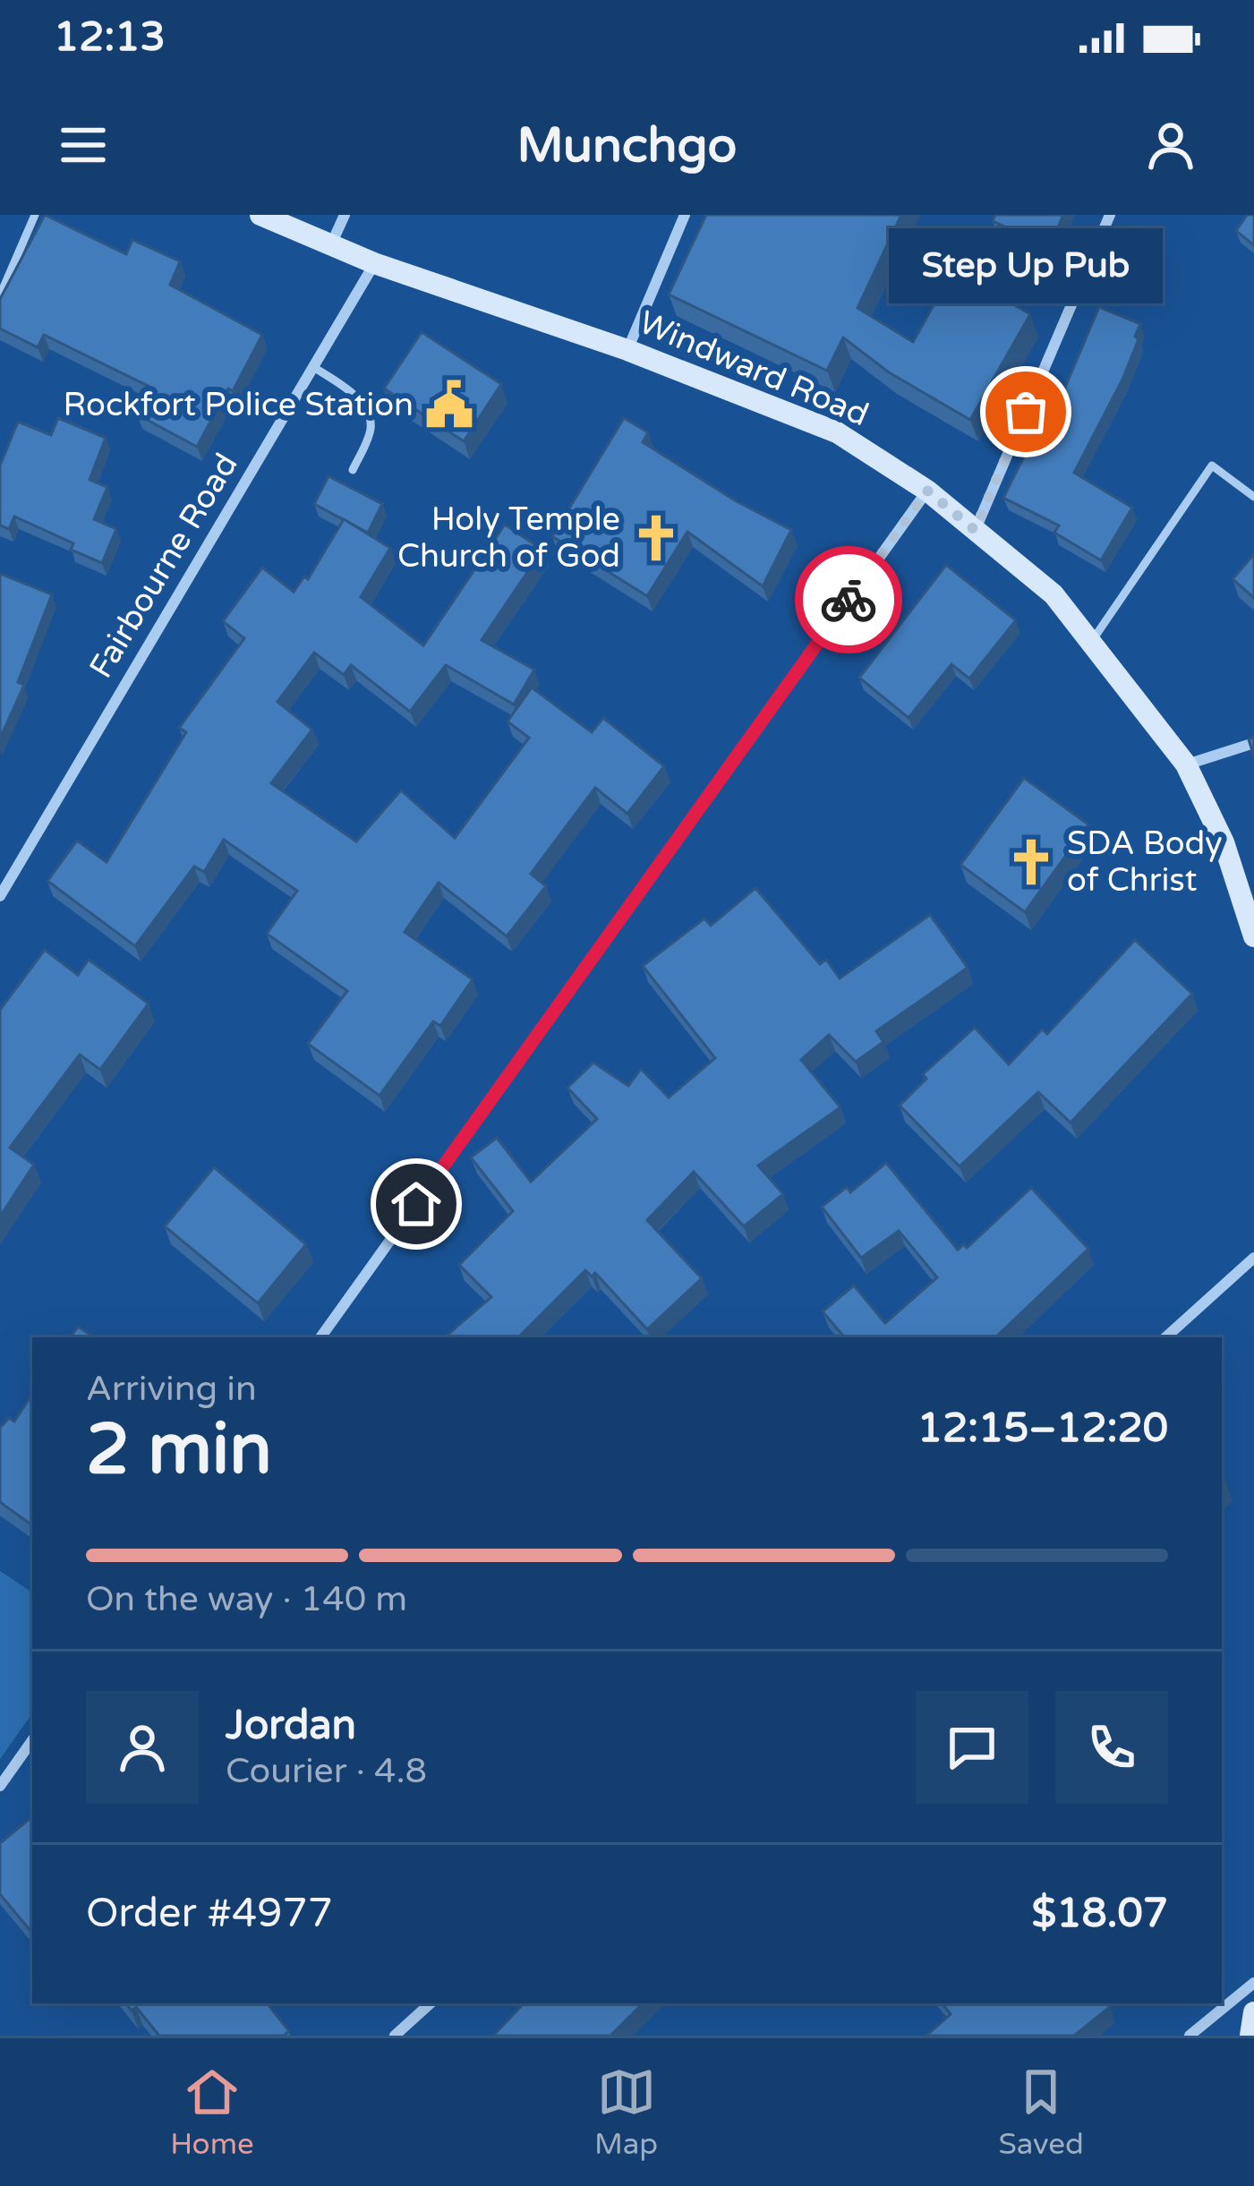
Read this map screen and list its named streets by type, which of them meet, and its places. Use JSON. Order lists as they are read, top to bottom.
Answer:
{
  "streets": {
    "main road": ["Windward Road"],
    "street": ["Fairbourne Road"]
  },
  "crossings": [
    ["Windward Road", "Fairbourne Road"]
  ],
  "places": {
    "public building": ["Rockfort Police Station"],
    "other": ["Step Up Pub"],
    "church": ["Holy Temple Church of God", "SDA Body of Christ"]
  },
  "page": {
    "status": "12:13",
    "header": "Munchgo",
    "bubble": "Step Up Pub",
    "heading": ["2 min", "Arriving in", "12:15–12:20"],
    "panel": [
      "Jordan",
      "Courier · 4.8",
      "Order #4977",
      "$18.07"
    ],
    "bar": "On the way · 140 m",
    "tabs": ["Home", "Map", "Saved"]
  }
}
